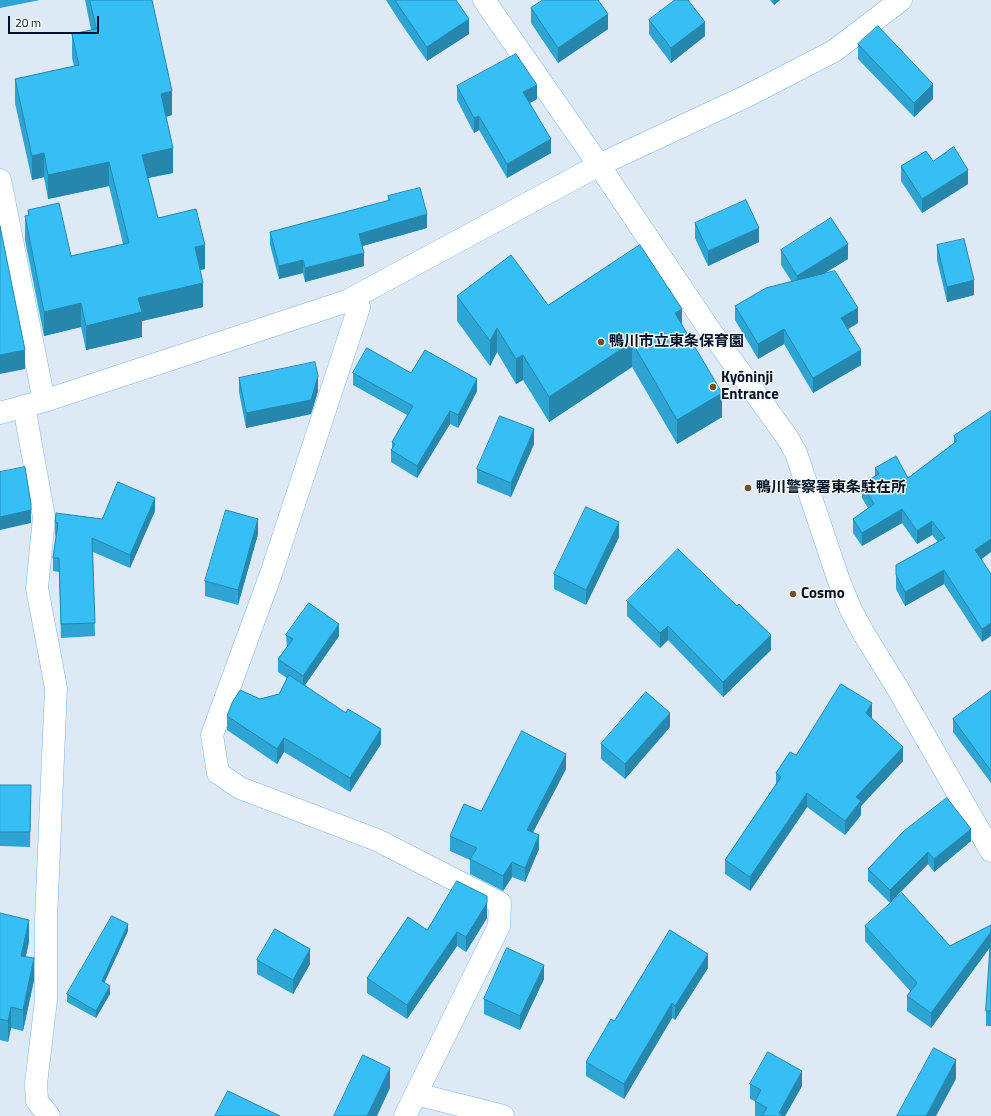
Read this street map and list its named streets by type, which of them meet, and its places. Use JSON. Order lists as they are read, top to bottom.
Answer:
{
  "places": [
    "鴨川市立東条保育園",
    "Kyōninji Entrance",
    "鴨川警察署東条駐在所",
    "Cosmo"
  ],
  "scale_bar": "20 m"
}
